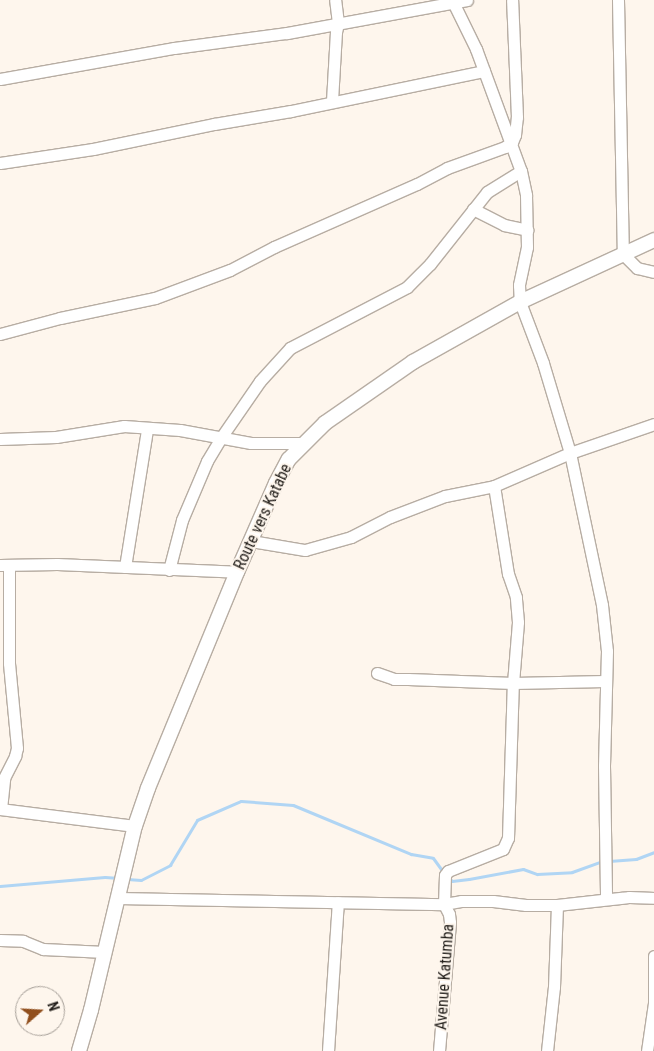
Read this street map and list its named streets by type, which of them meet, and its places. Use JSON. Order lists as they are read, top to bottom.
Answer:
{
  "streets": {
    "street": ["Route vers Katabe", "Avenue Katumba"]
  },
  "north": "right"
}
